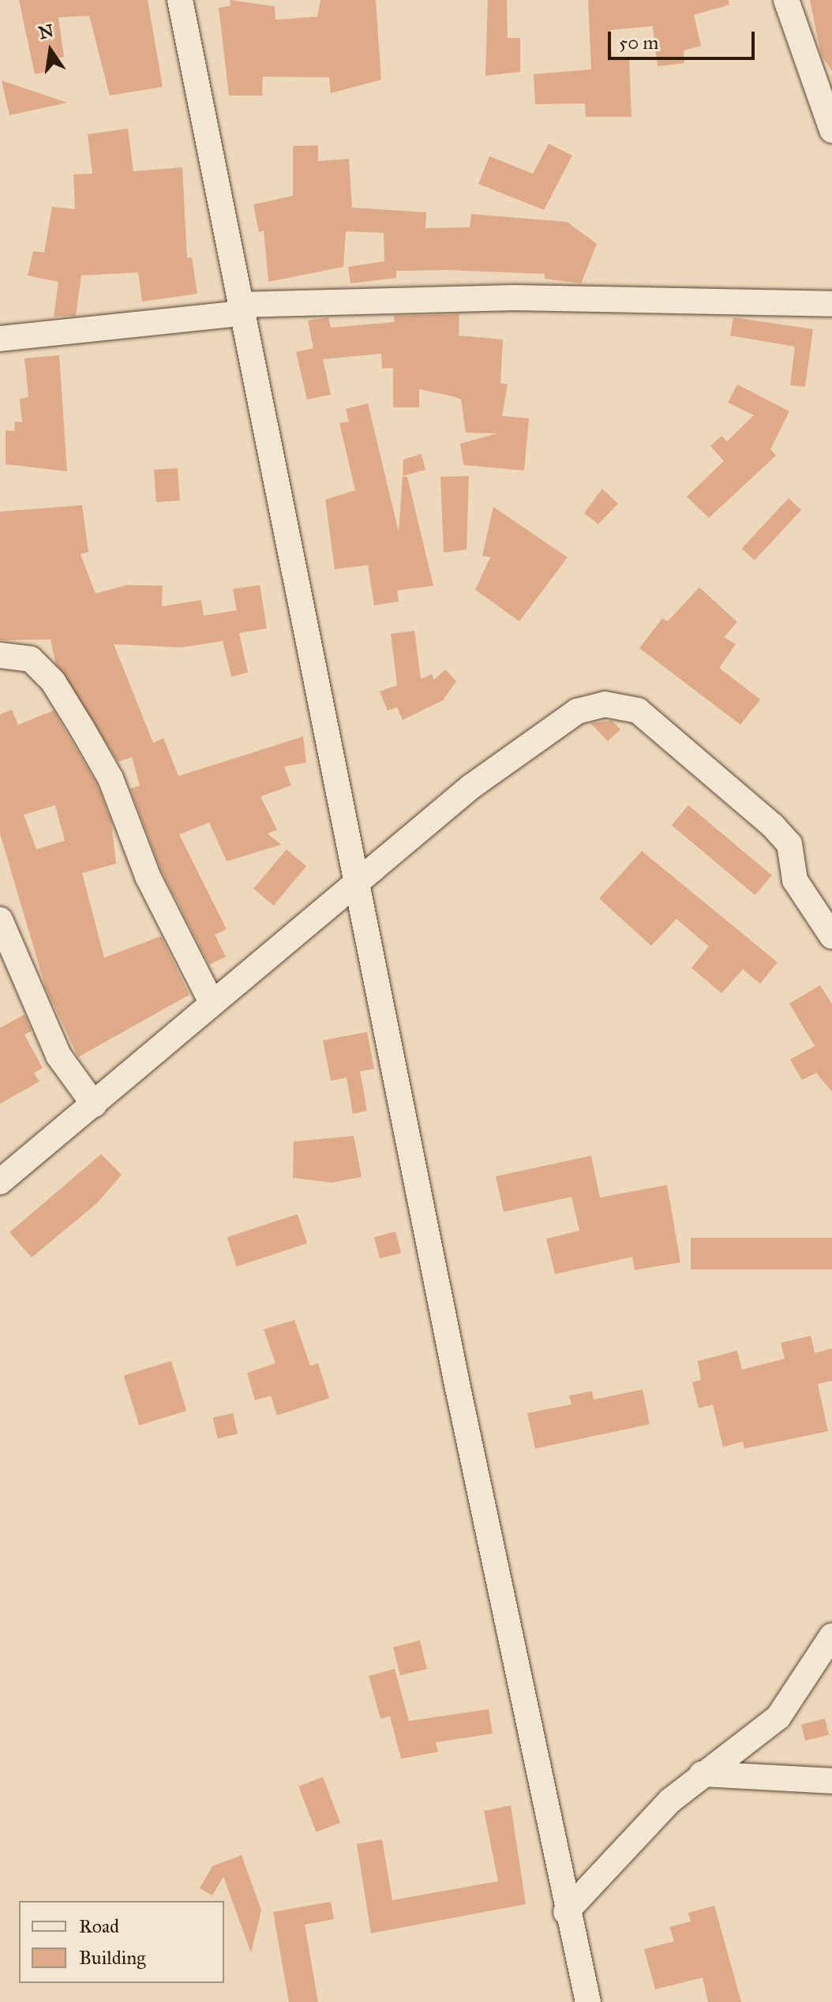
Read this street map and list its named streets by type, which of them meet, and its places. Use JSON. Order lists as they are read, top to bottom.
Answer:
{
  "legend": ["Road", "Building"],
  "scale_bar": "50 m",
  "north": "top"
}
